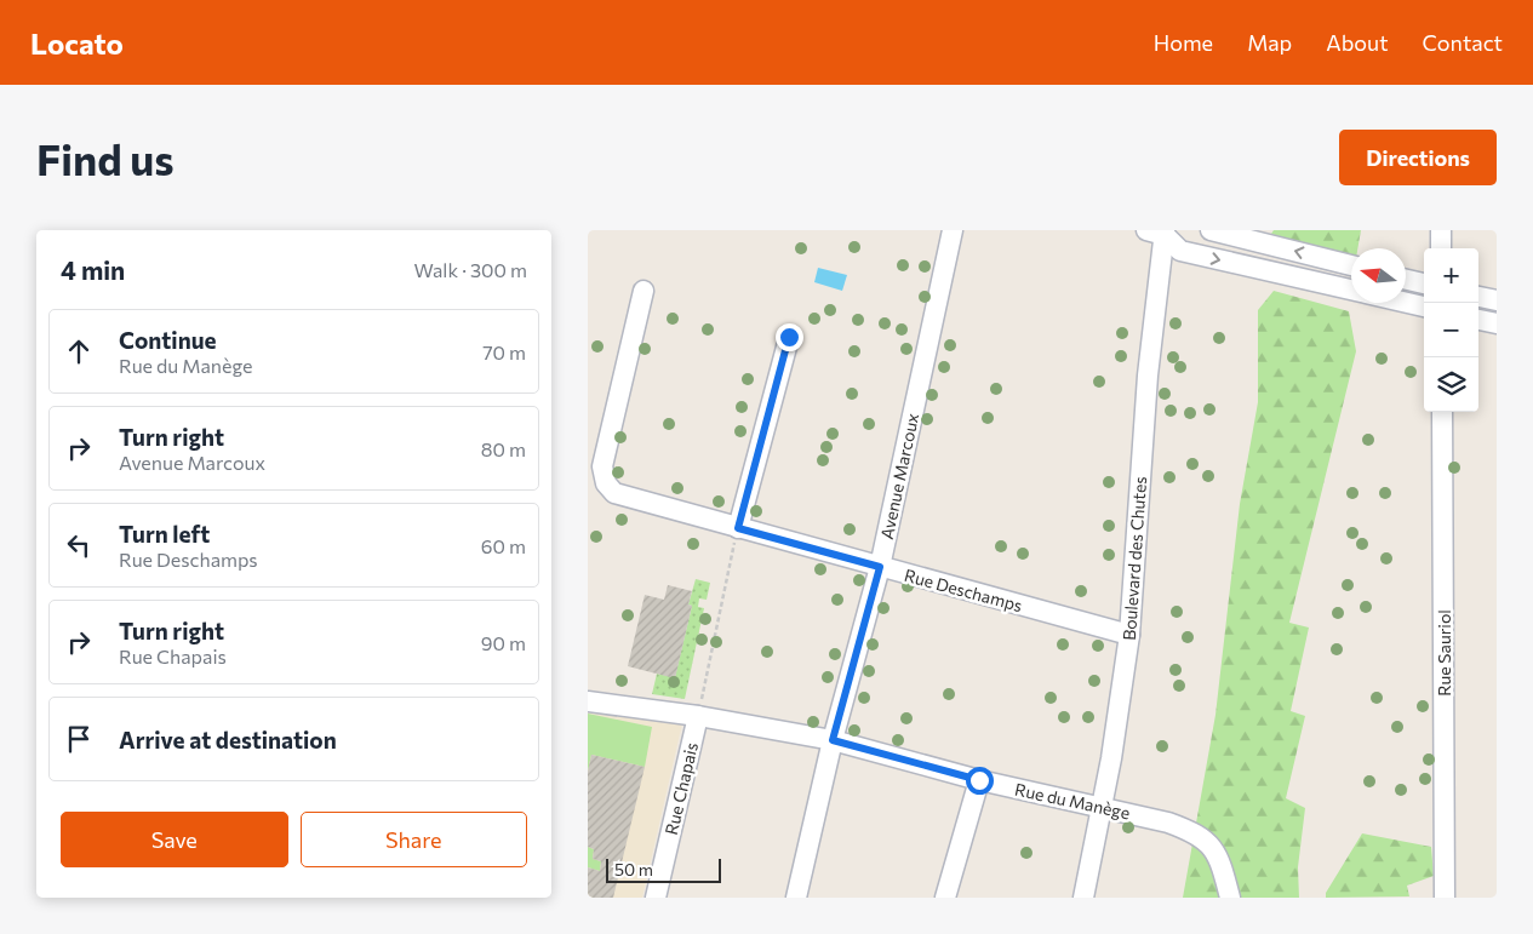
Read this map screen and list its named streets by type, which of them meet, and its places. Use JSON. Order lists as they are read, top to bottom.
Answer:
{
  "streets": {
    "street": [
      "Avenue Marcoux",
      "Boulevard des Chutes",
      "Rue Deschamps",
      "Rue Sauriol",
      "Rue Chapais",
      "Rue du Manège"
    ]
  },
  "crossings": [
    ["Avenue Marcoux", "Rue Deschamps"],
    ["Avenue Marcoux", "Rue du Manège"],
    ["Boulevard des Chutes", "Rue Deschamps"],
    ["Boulevard des Chutes", "Rue du Manège"],
    ["Rue Chapais", "Rue du Manège"]
  ],
  "scale_bar": "50 m",
  "north": "left",
  "page": {
    "header": "Locato",
    "nav": [
      "Home",
      "Map",
      "About",
      "Contact"
    ],
    "buttons": [
      "Directions",
      ["Save", "Share"]
    ],
    "title": "Find us",
    "heading": ["4 min", "Walk · 300 m"],
    "map_buttons": ["+", "−"],
    "list": [
      ["Continue", "Rue du Manège", "70 m"],
      ["Turn right", "Avenue Marcoux", "80 m"],
      ["Turn left", "Rue Deschamps", "60 m"],
      ["Turn right", "Rue Chapais", "90 m"],
      "Arrive at destination"
    ],
    "scale": "50 m"
  }
}
